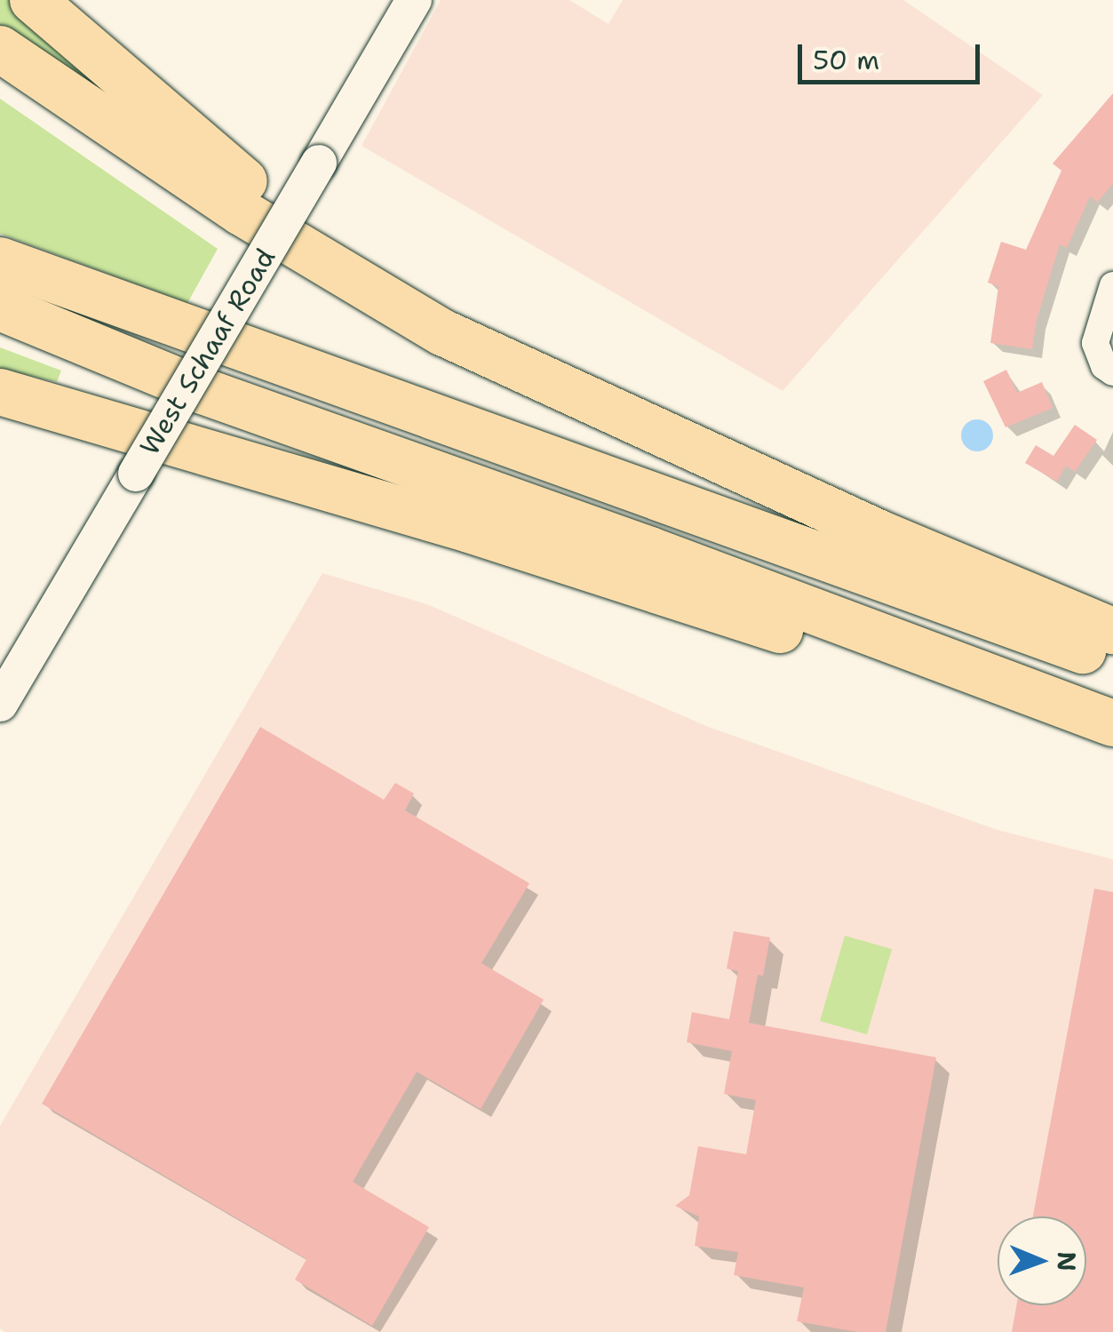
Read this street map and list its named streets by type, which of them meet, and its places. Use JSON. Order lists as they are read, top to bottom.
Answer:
{
  "streets": {
    "street": ["West Schaaf Road"]
  },
  "scale_bar": "50 m",
  "north": "right"
}
